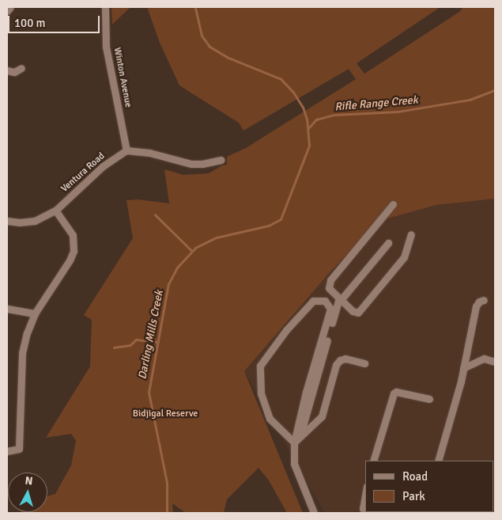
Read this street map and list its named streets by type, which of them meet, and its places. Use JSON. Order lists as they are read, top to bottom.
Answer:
{
  "streets": {
    "street": ["Winton Avenue", "Ventura Road"]
  },
  "crossings": [
    ["Winton Avenue", "Ventura Road"]
  ],
  "water": ["Rifle Range Creek", "Darling Mills Creek"],
  "parks": ["Bidjigal Reserve"],
  "legend": ["Road", "Park"],
  "scale_bar": "100 m",
  "north": "top"
}
